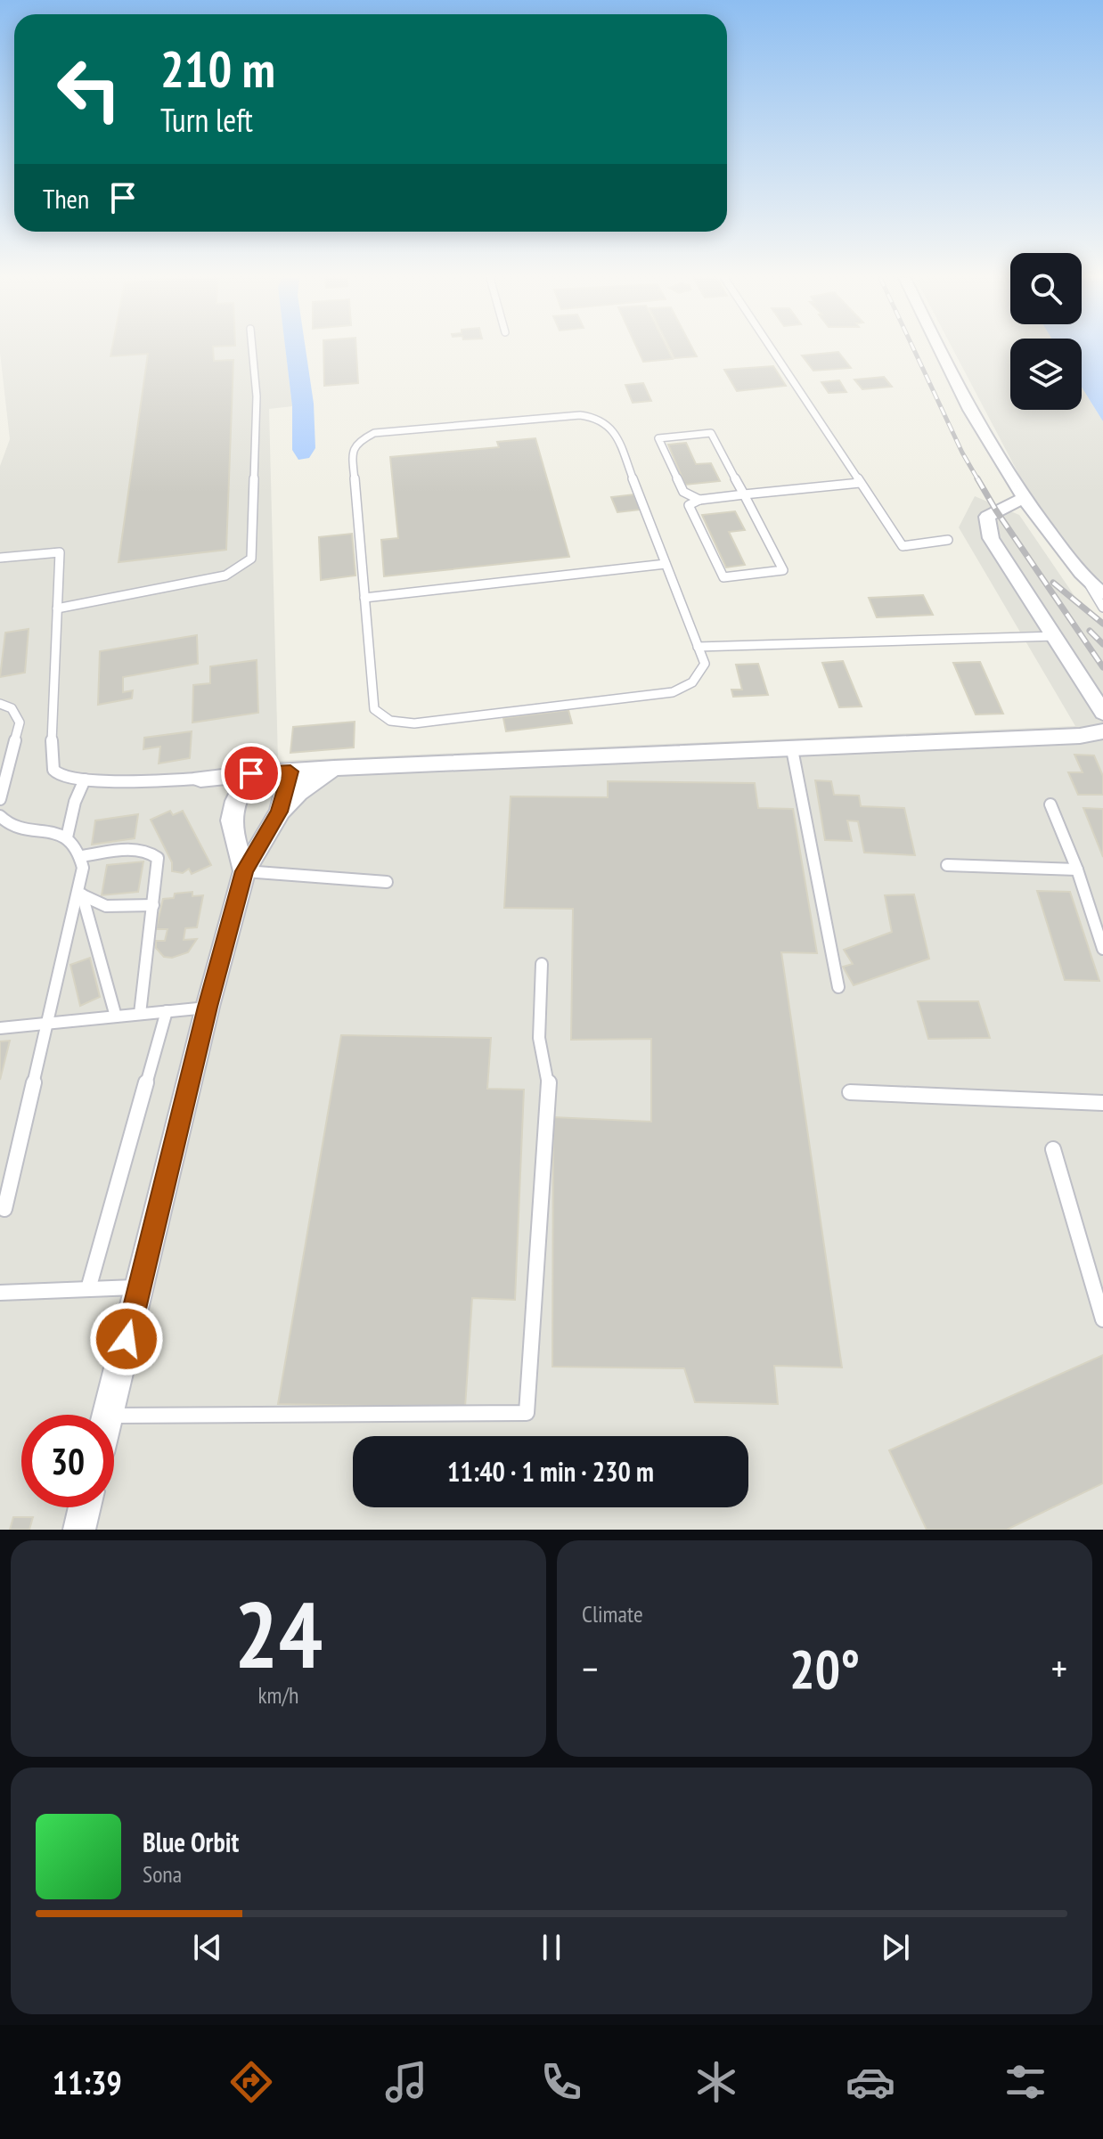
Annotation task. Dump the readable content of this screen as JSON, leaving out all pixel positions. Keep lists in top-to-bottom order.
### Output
{
  "page": {
    "turn": ["210 m", "Turn left"],
    "then": "Then",
    "limit": "30",
    "trip": "11:40 · 1 min · 230 m",
    "tile": [
      ["24", "km/h"],
      "Climate"
    ],
    "heat": ["−", "20°", "+"],
    "song": ["Blue Orbit", "Sona"],
    "tabs": "11:39"
  }
}
